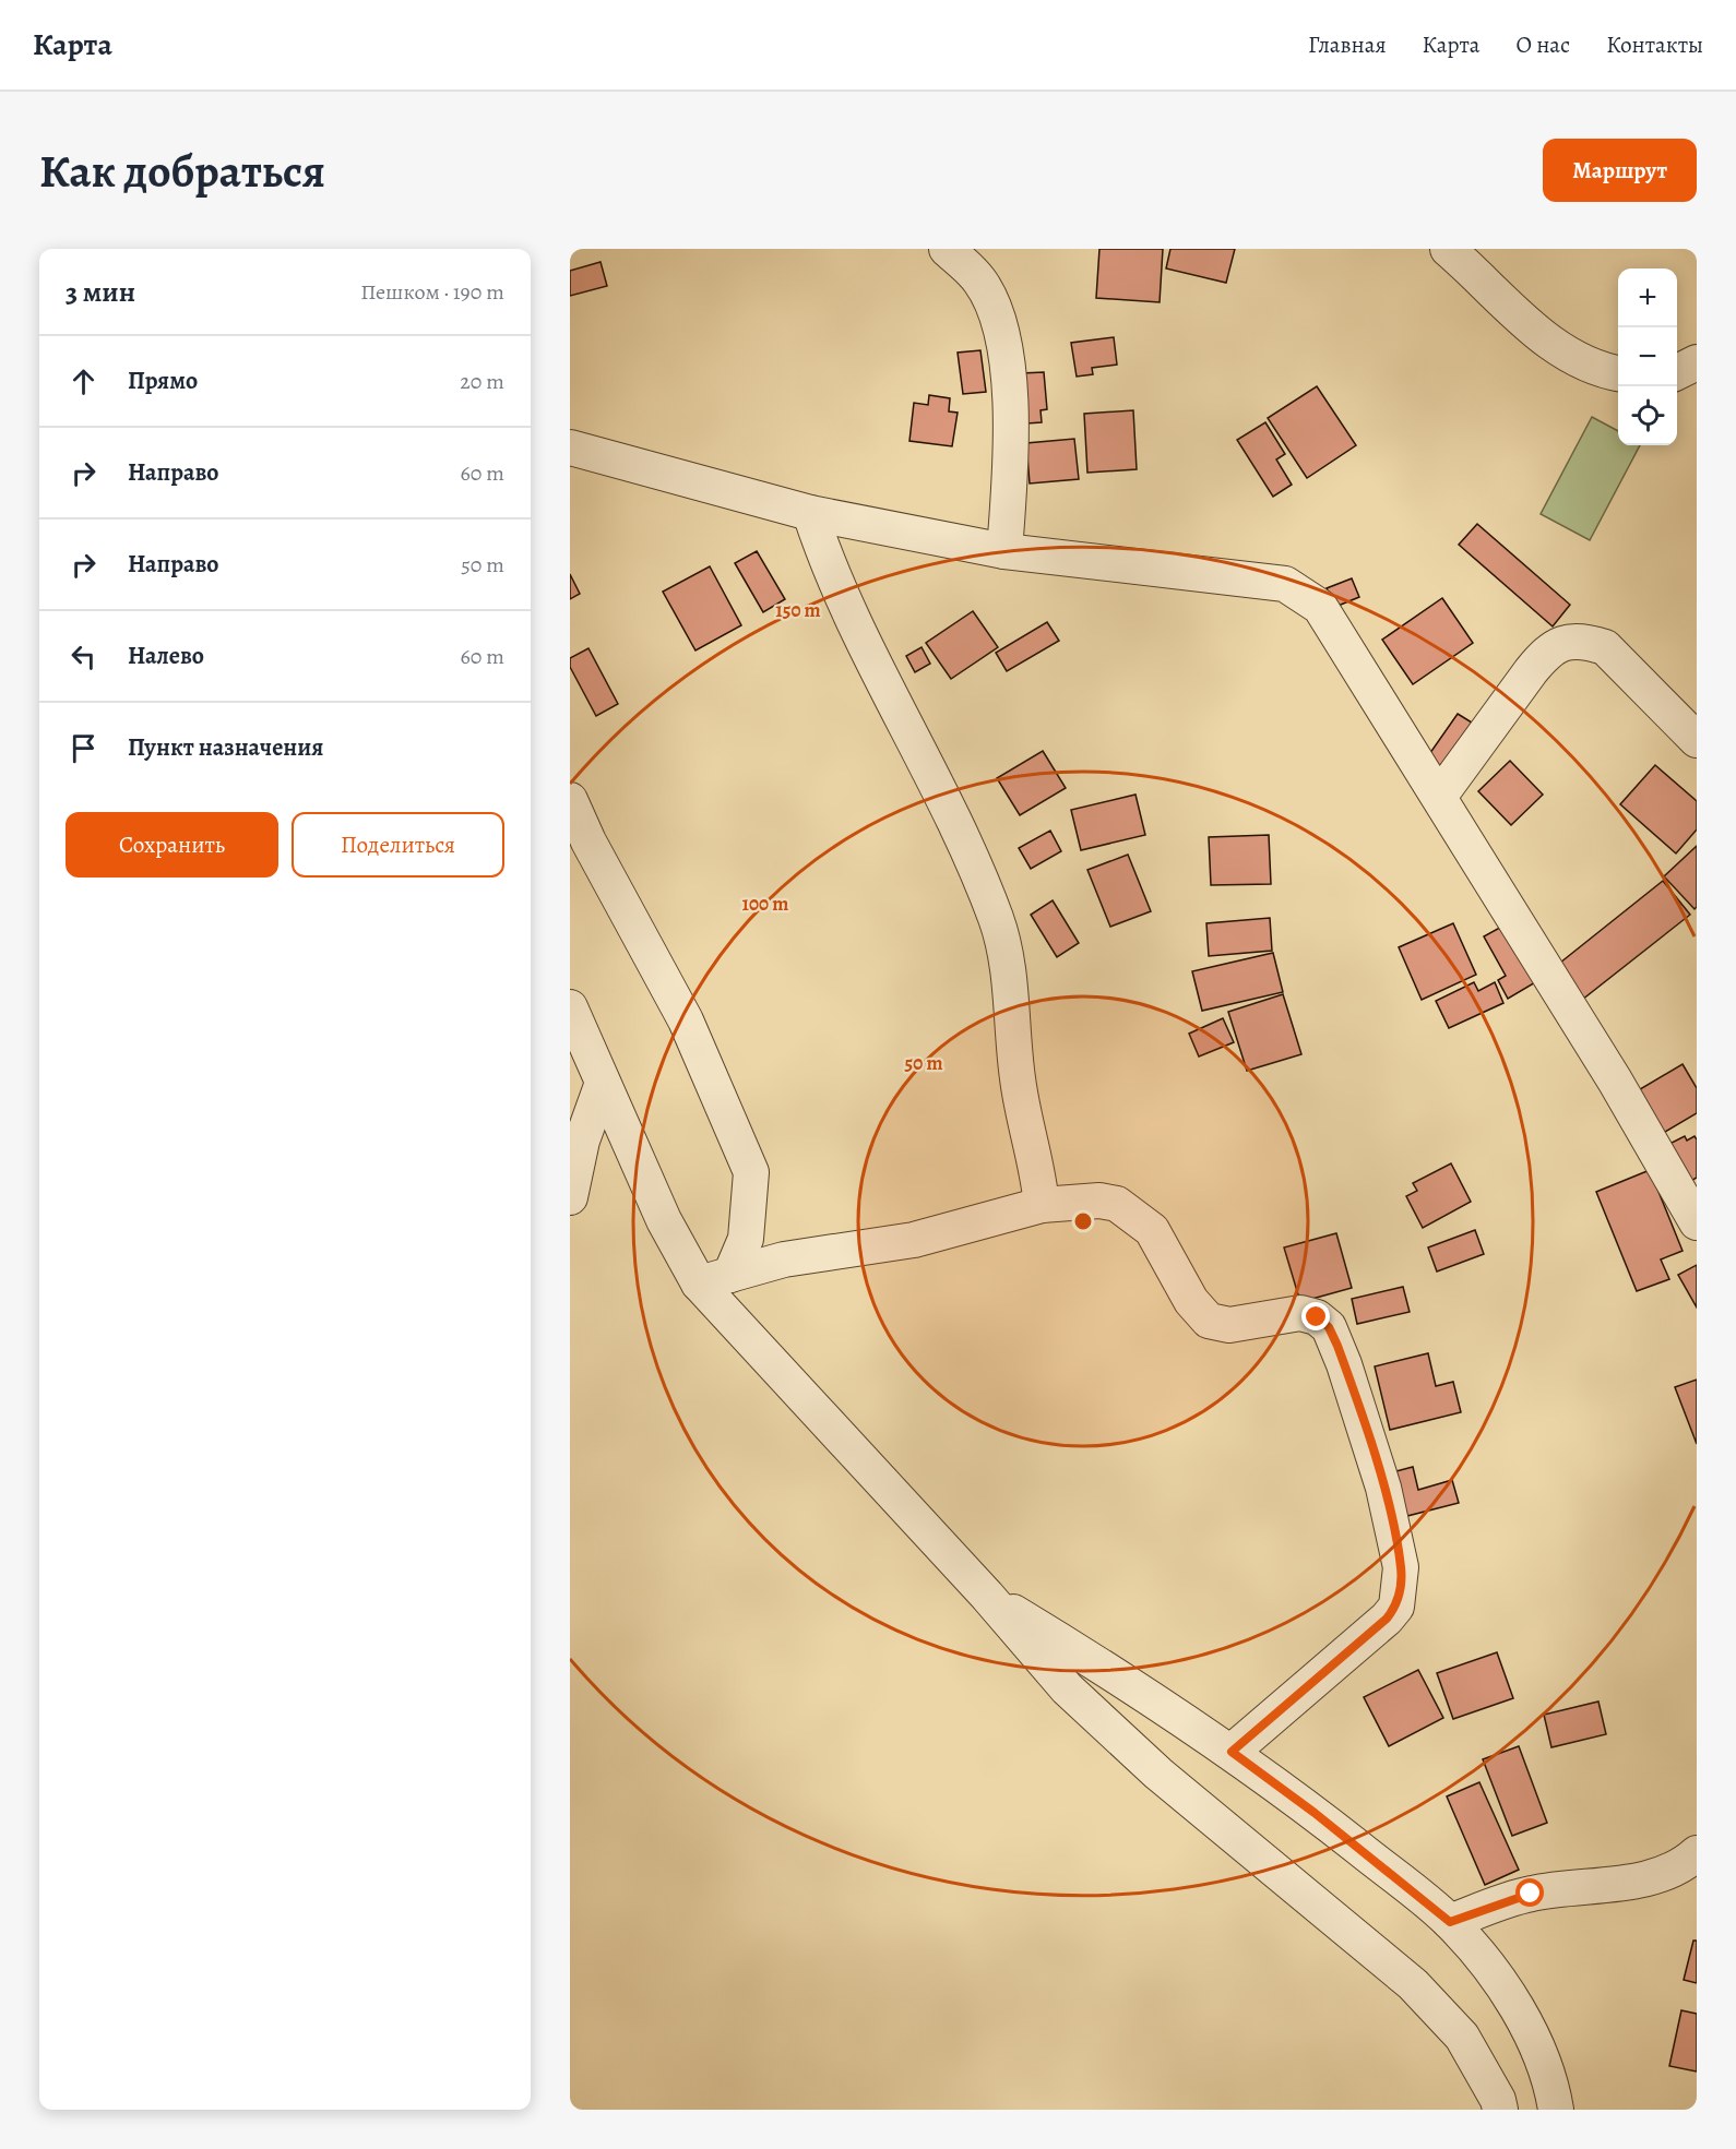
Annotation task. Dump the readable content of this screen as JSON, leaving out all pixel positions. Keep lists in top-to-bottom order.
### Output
{
  "page": {
    "header": "Карта",
    "nav": [
      "Главная",
      "Карта",
      "О нас",
      "Контакты"
    ],
    "buttons": [
      "Маршрут",
      ["Сохранить", "Поделиться"]
    ],
    "title": "Как добраться",
    "heading": ["3 мин", "Пешком · 190 m"],
    "map_buttons": ["+", "−"],
    "list": [
      ["Прямо", "20 m"],
      ["Направо", "60 m"],
      ["Направо", "50 m"],
      ["Налево", "60 m"],
      "Пункт назначения"
    ]
  },
  "rings": ["150 m", "100 m", "50 m"]
}
